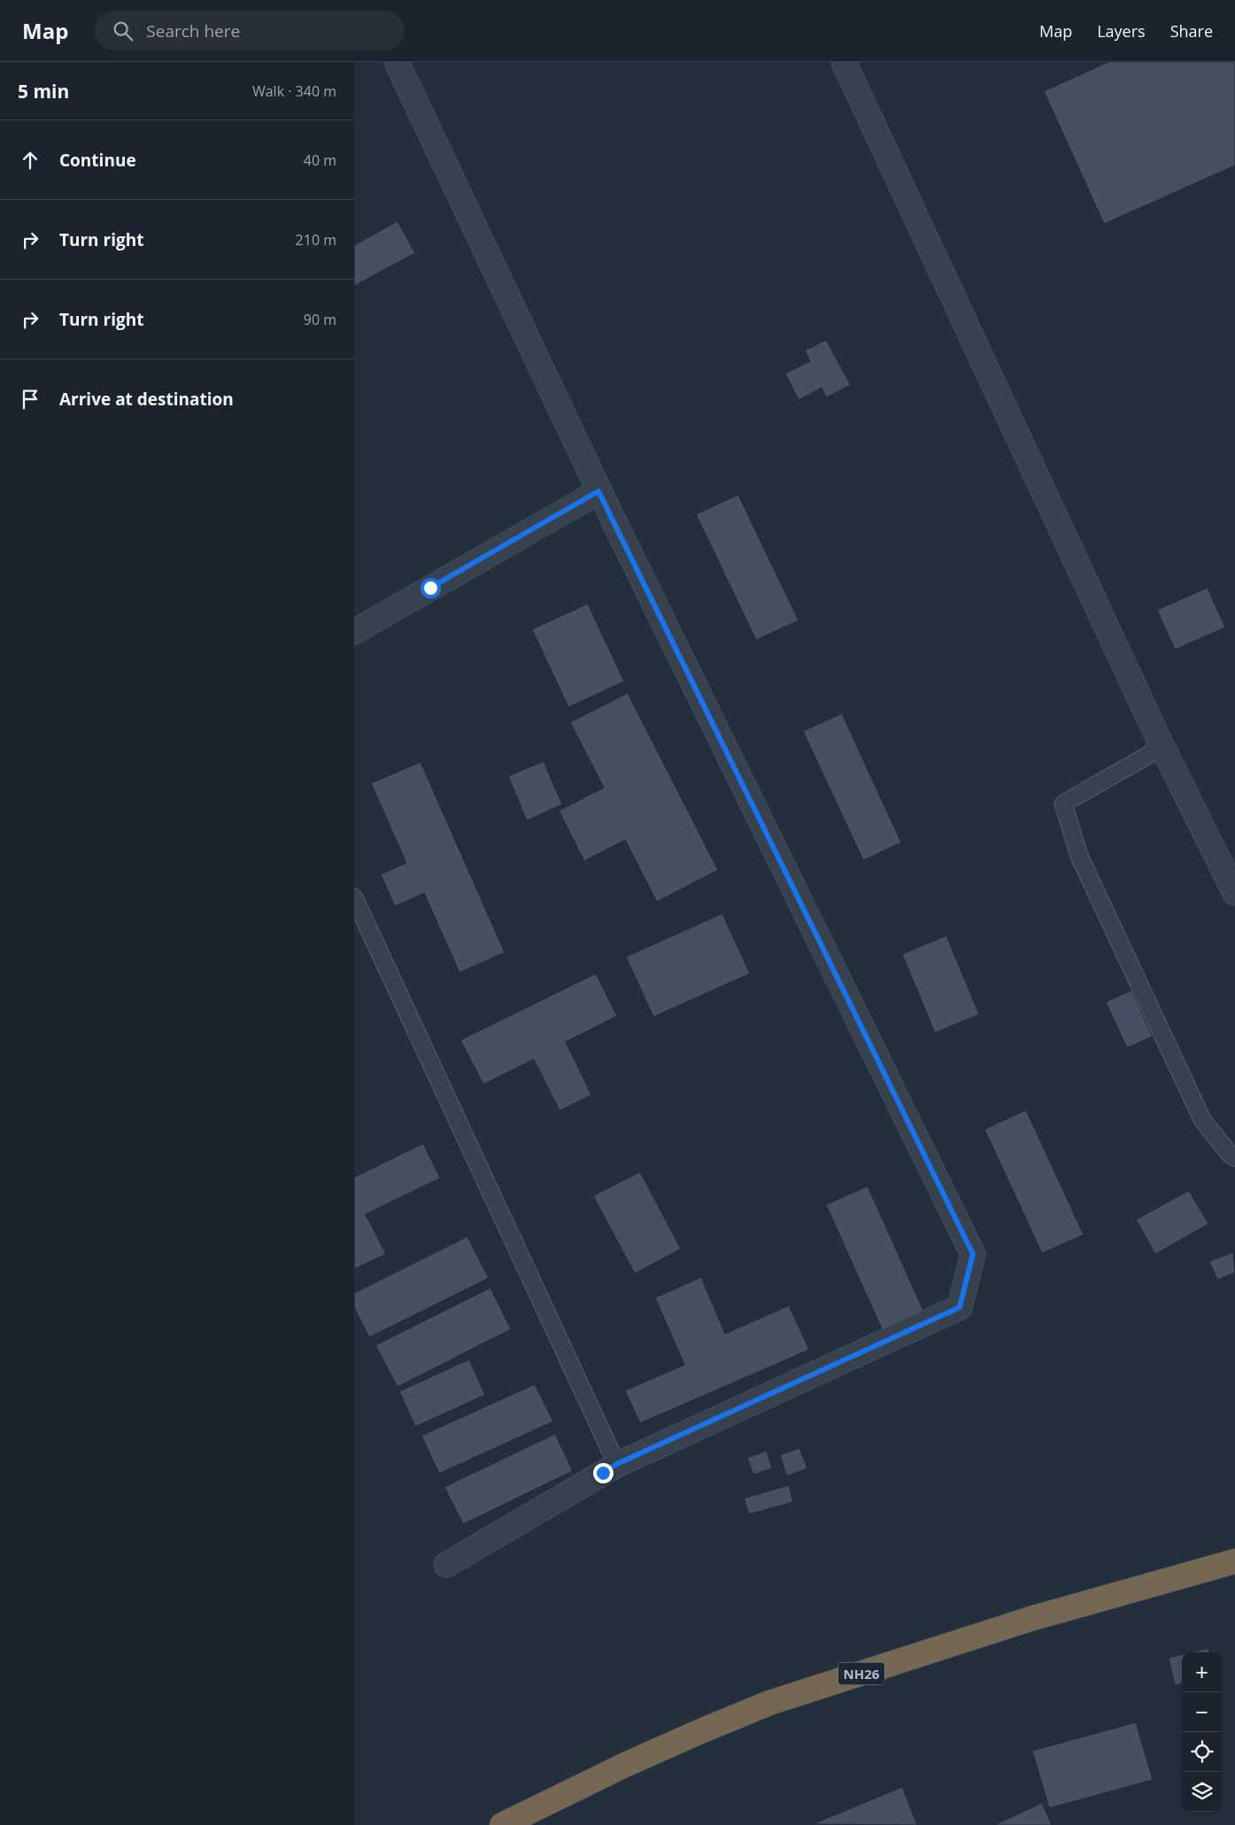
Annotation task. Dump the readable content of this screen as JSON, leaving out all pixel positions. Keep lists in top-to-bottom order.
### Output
{
  "streets": {
    "highway": ["NH26"]
  },
  "page": {
    "header": "Map",
    "search": "Search here",
    "nav": ["Map", "Layers", "Share"],
    "heading": ["5 min", "Walk · 340 m"],
    "list": [
      ["Continue", "40 m"],
      ["Turn right", "210 m"],
      ["Turn right", "90 m"],
      "Arrive at destination"
    ],
    "map_buttons": ["+", "−"]
  }
}
